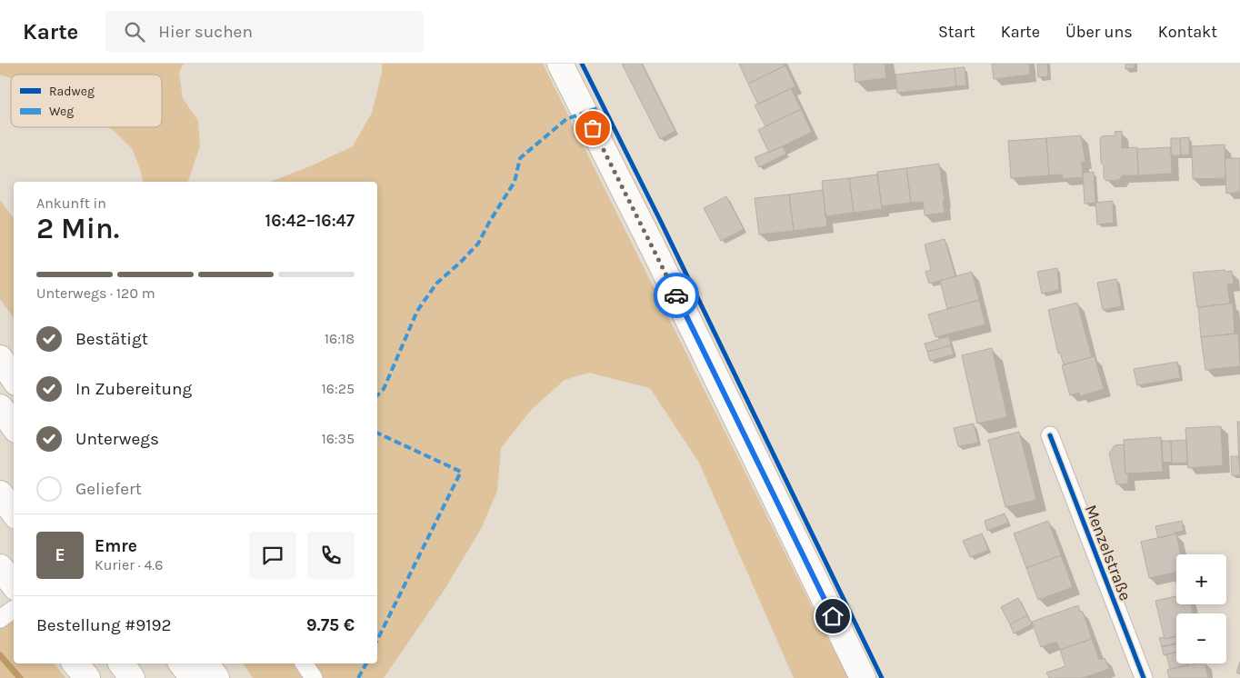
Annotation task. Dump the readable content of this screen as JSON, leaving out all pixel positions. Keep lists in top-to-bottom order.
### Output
{
  "streets": {
    "street": ["Menzelstraße"]
  },
  "legend": ["Radweg", "Weg"],
  "page": {
    "header": "Karte",
    "search": "Hier suchen",
    "nav": [
      "Start",
      "Karte",
      "Über uns",
      "Kontakt"
    ],
    "heading": ["2 Min.", "Ankunft in", "16:42–16:47"],
    "panel": [
      "Emre",
      "Kurier · 4.6",
      "Bestellung #9192",
      "9.75 €"
    ],
    "bar": "Unterwegs · 120 m",
    "list": [
      ["Bestätigt", "16:18"],
      ["In Zubereitung", "16:25"],
      ["Unterwegs", "16:35"],
      "Geliefert"
    ],
    "round": "E",
    "map_buttons": ["+", "−"]
  }
}
